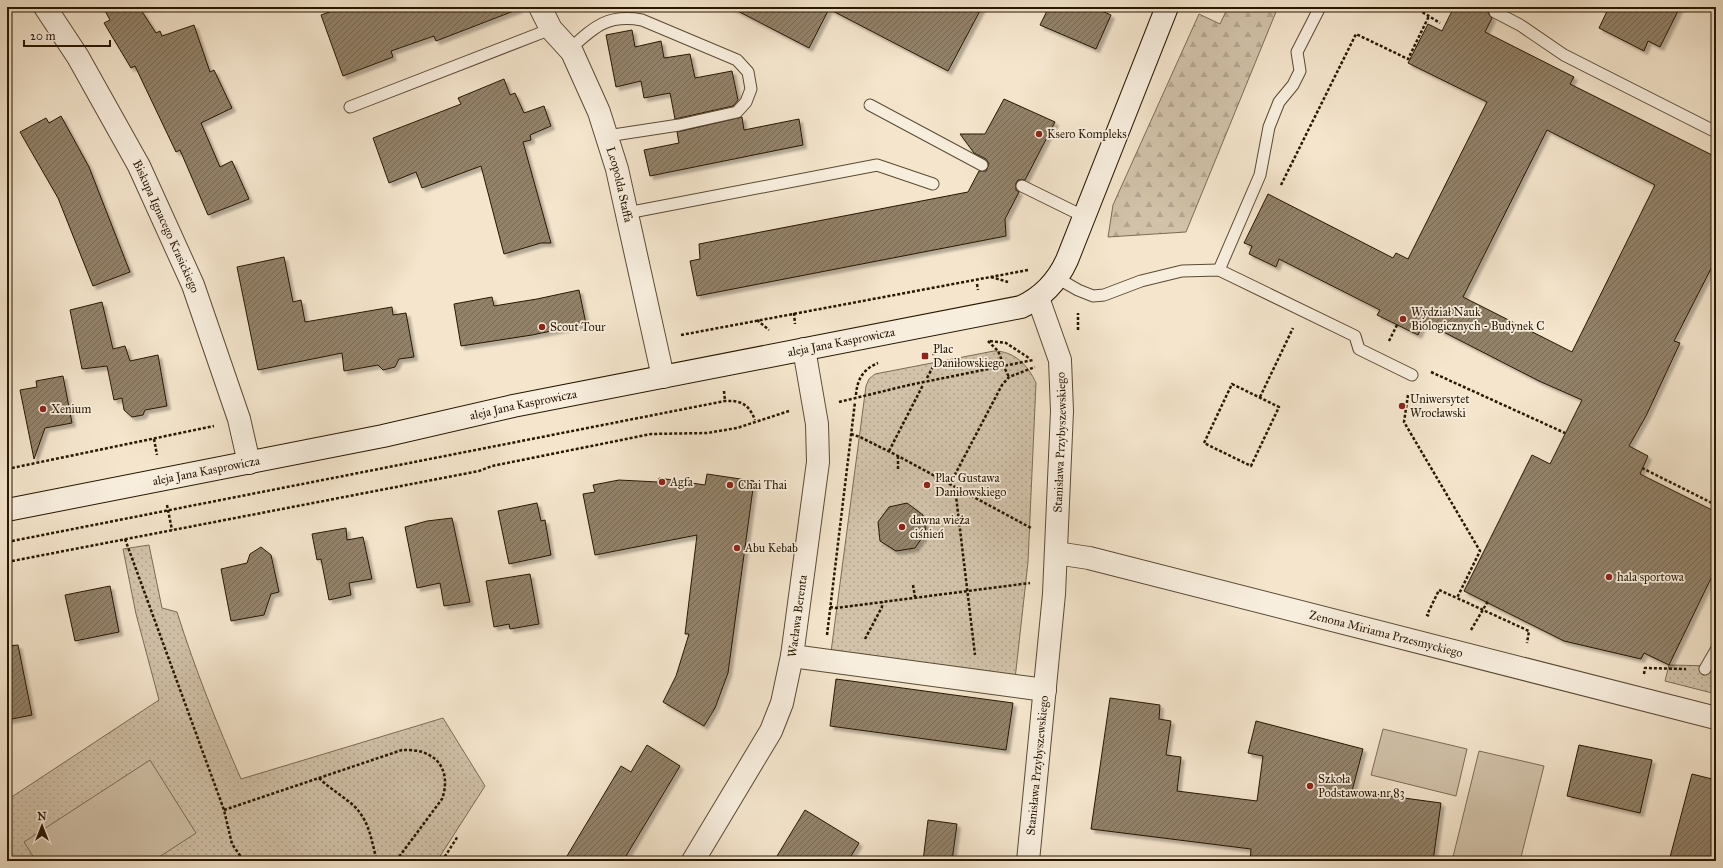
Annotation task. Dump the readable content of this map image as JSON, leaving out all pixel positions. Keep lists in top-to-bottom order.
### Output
{
  "streets": {
    "street": [
      "Leopolda Staffa",
      "Biskupa Ignacego Krasickiego",
      "aleja Jana Kasprowicza",
      "Stanisława Przybyszewskiego",
      "Wacława Berenta",
      "Zenona Miriama Przesmyckiego"
    ]
  },
  "crossings": [
    ["Leopolda Staffa", "aleja Jana Kasprowicza"],
    ["Biskupa Ignacego Krasickiego", "aleja Jana Kasprowicza"],
    ["aleja Jana Kasprowicza", "Stanisława Przybyszewskiego"],
    ["aleja Jana Kasprowicza", "Wacława Berenta"],
    ["Stanisława Przybyszewskiego", "Zenona Miriama Przesmyckiego"]
  ],
  "places": {
    "other": [
      "Ksero Kompleks",
      "Wydział Nauk Biologicznych - Budynek C",
      "Scout Tour",
      "Uniwersytet Wrocławski",
      "Xenium",
      "Agfa",
      "Chai Thai",
      "Plac Gustawa Daniłowskiego",
      "dawna wieża ciśnień",
      "Abu Kebab",
      "hala sportowa",
      "Szkoła Podstawowa nr 83"
    ],
    "transit": ["Plac Daniłowskiego"]
  },
  "scale_bar": "20 m",
  "north": "top"
}
